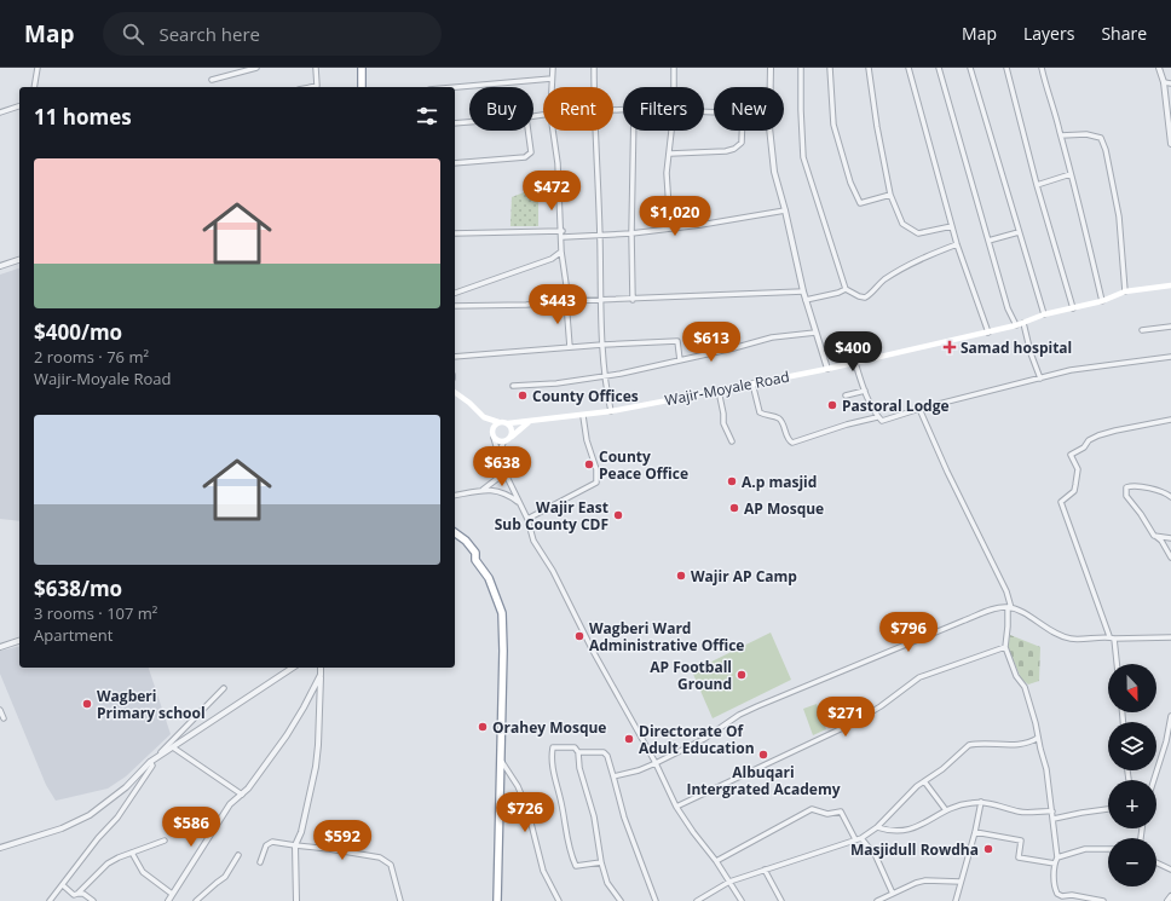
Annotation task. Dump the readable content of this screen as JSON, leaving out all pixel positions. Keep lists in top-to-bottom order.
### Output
{
  "streets": {
    "main road": ["Wajir-Moyale Road"]
  },
  "places": {
    "health": ["Samad hospital"],
    "other": [
      "County Offices",
      "Pastoral Lodge",
      "County Peace Office",
      "A.p masjid",
      "AP Mosque",
      "Wajir East Sub County CDF",
      "Wajir AP Camp",
      "Wagberi Ward Administrative Office",
      "AP Football Ground",
      "Wagberi Primary school",
      "Orahey Mosque",
      "Directorate Of Adult Education",
      "Albuqari Intergrated Academy",
      "Masjidull Rowdha"
    ]
  },
  "north": "bottom",
  "page": {
    "header": "Map",
    "search": "Search here",
    "nav": ["Map", "Layers", "Share"],
    "chip": [
      "Buy",
      "Rent",
      "Filters",
      "New"
    ],
    "heading": "11 homes",
    "list": [
      {
        "name": "$400/mo",
        "note": "2 rooms · 76 m² · Wajir-Moyale Road"
      },
      {
        "name": "$638/mo",
        "note": "3 rooms · 107 m² · Apartment"
      }
    ],
    "price": [
      "$472",
      "$1,020",
      "$443",
      "$613",
      "$400",
      "$638",
      "$796",
      "$271",
      "$726",
      "$586",
      "$592"
    ],
    "map_buttons": ["+", "−"]
  }
}
